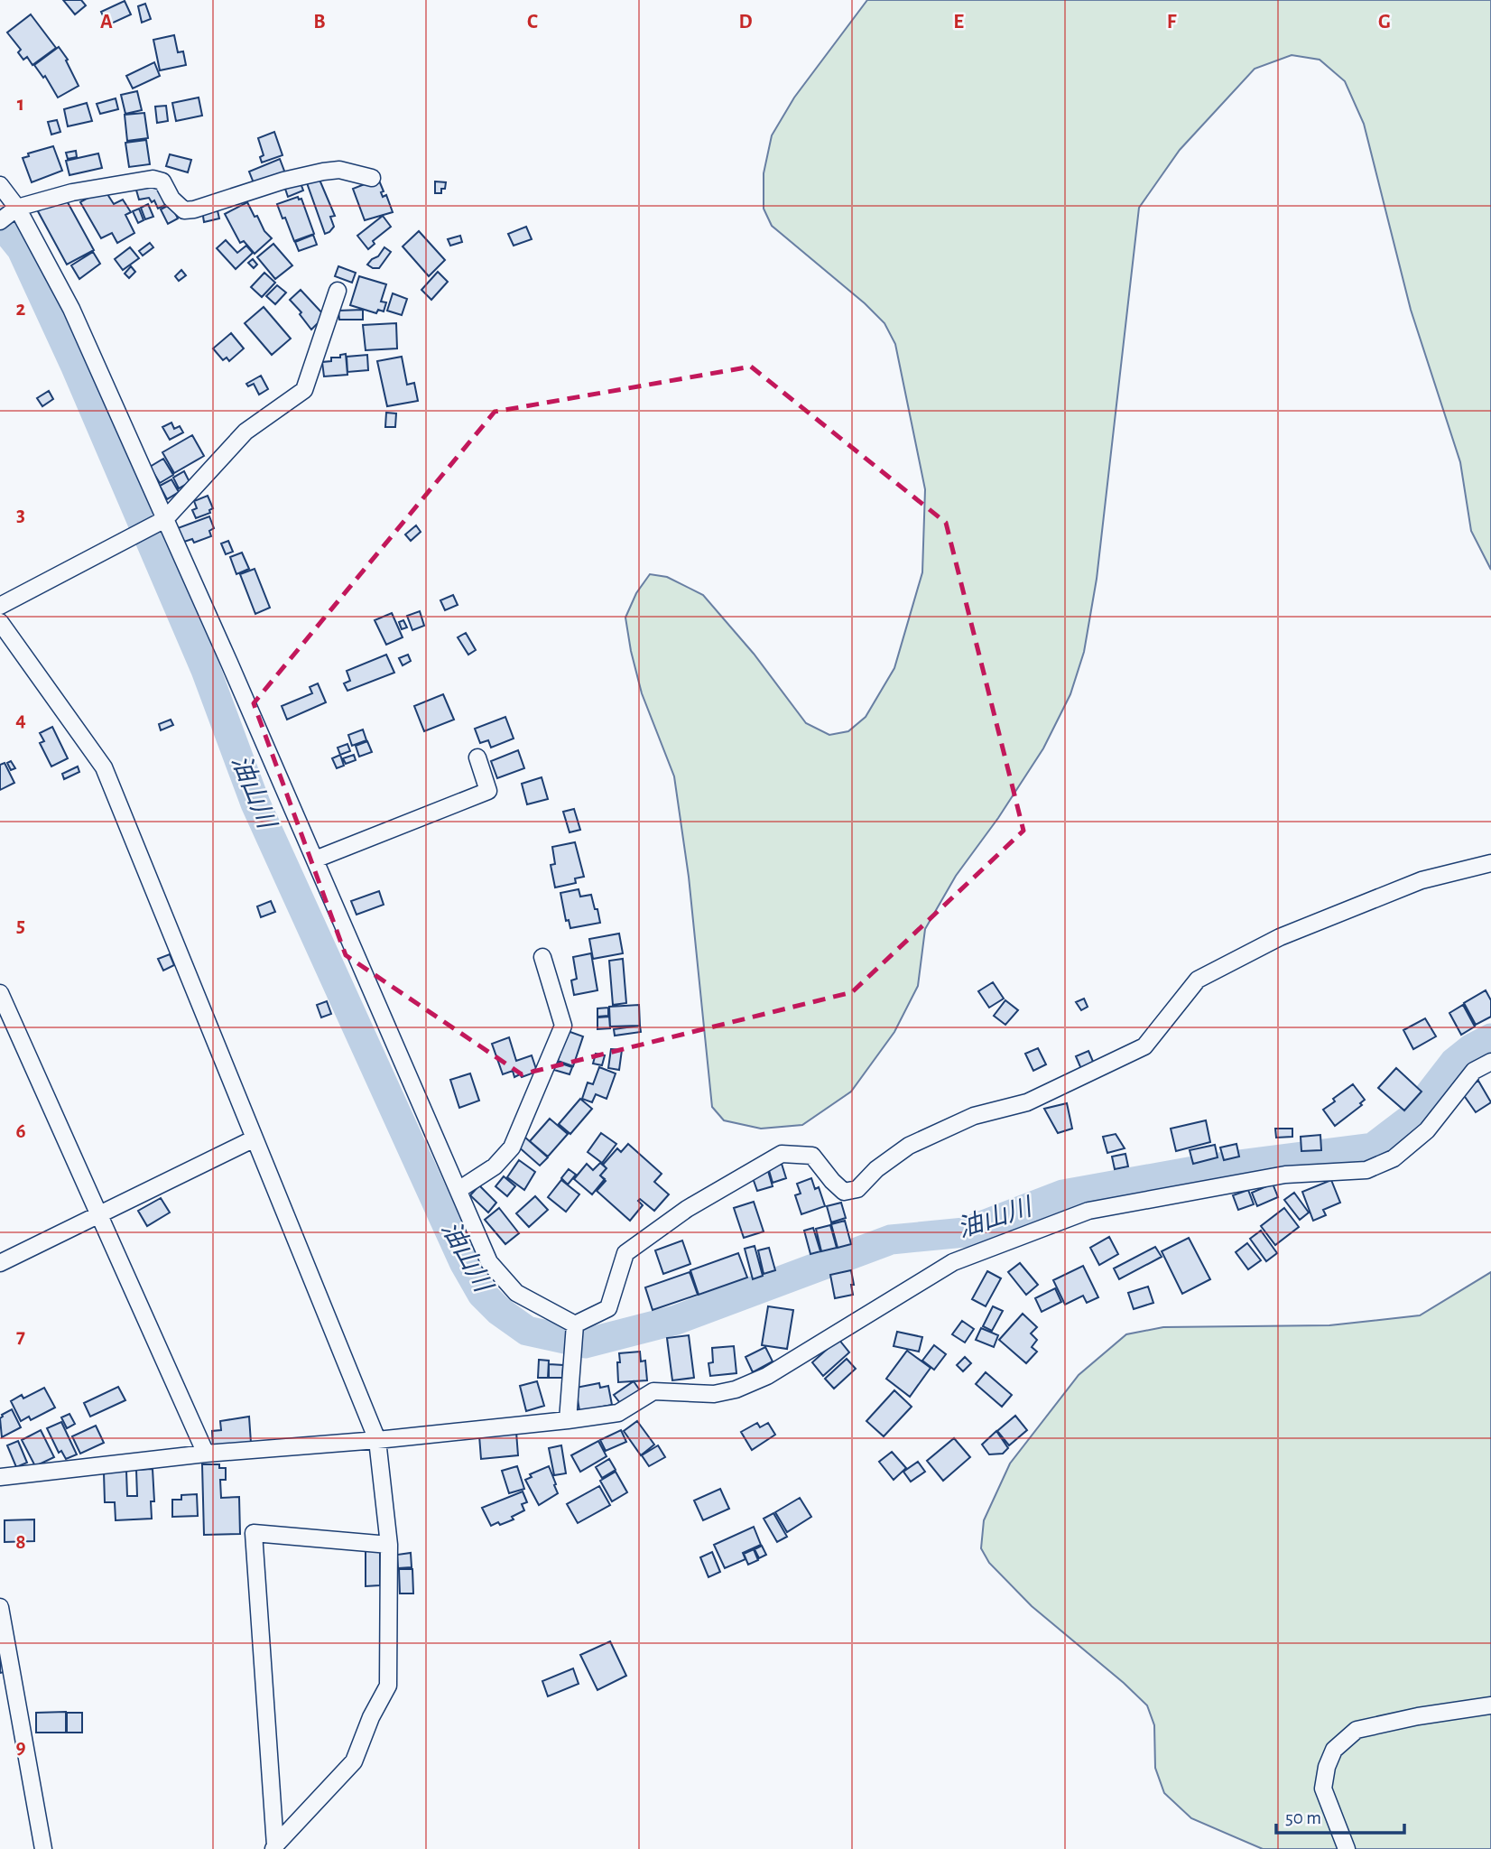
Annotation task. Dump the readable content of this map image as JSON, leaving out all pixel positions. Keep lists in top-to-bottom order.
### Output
{
  "water": ["油山川"],
  "scale_bar": "50 m",
  "grid": {
    "columns": [
      "A",
      "B",
      "C",
      "D",
      "E",
      "F",
      "G"
    ],
    "rows": [
      "1",
      "2",
      "3",
      "4",
      "5",
      "6",
      "7",
      "8",
      "9"
    ]
  }
}
